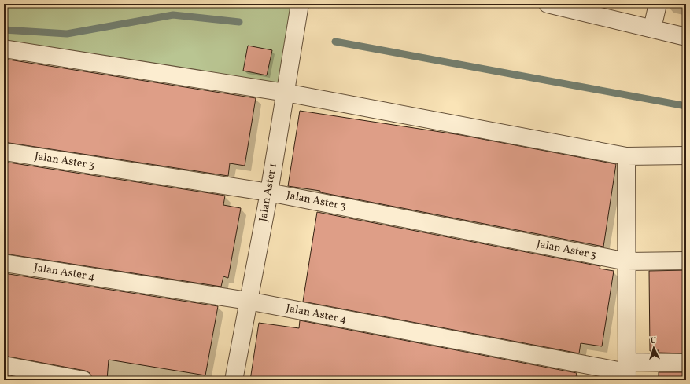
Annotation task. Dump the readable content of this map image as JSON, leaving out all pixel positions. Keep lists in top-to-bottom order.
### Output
{
  "streets": {
    "street": ["Jalan Aster 3", "Jalan Aster 1", "Jalan Aster 4"]
  },
  "crossings": [
    ["Jalan Aster 3", "Jalan Aster 1"],
    ["Jalan Aster 1", "Jalan Aster 4"]
  ],
  "north": "top"
}
